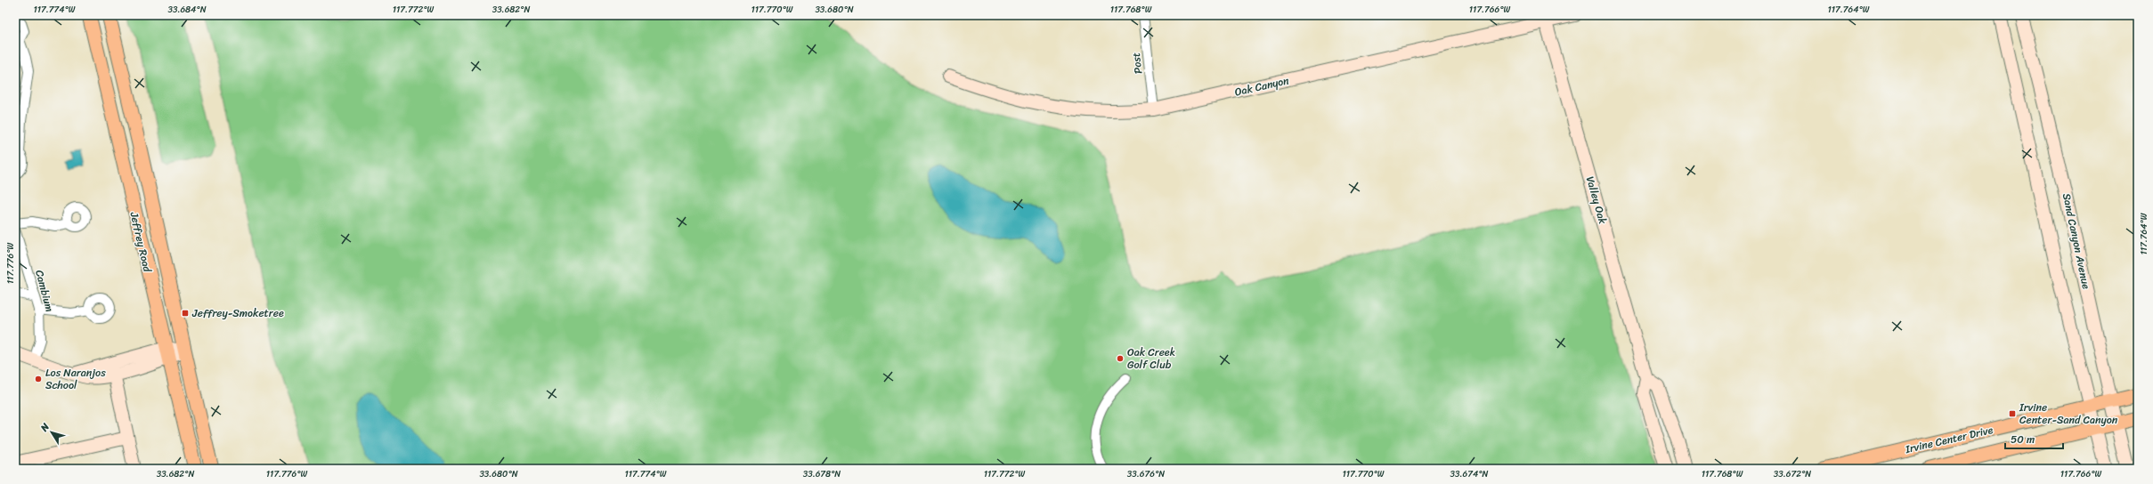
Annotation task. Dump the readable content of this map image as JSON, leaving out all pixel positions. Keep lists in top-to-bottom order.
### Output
{
  "streets": {
    "main road": ["Jeffrey Road", "Irvine Center Drive"],
    "street": [
      "Post",
      "Oak Canyon",
      "Valley Oak",
      "Sand Canyon Avenue",
      "Cambium"
    ]
  },
  "crossings": [
    ["Post", "Oak Canyon"],
    ["Oak Canyon", "Valley Oak"],
    ["Sand Canyon Avenue", "Irvine Center Drive"]
  ],
  "places": {
    "transit": ["Jeffrey-Smoketree", "Irvine Center-Sand Canyon"],
    "other": ["Oak Creek Golf Club", "Los Naranjos School"]
  },
  "scale_bar": "50 m",
  "north": "top left",
  "coordinates": [
    "117.774°W",
    "33.684°N",
    "117.772°W",
    "33.682°N",
    "117.770°W",
    "33.680°N",
    "117.768°W",
    "117.766°W",
    "117.764°W",
    "117.776°W",
    "33.678°N",
    "33.676°N",
    "33.674°N",
    "33.672°N"
  ]
}
